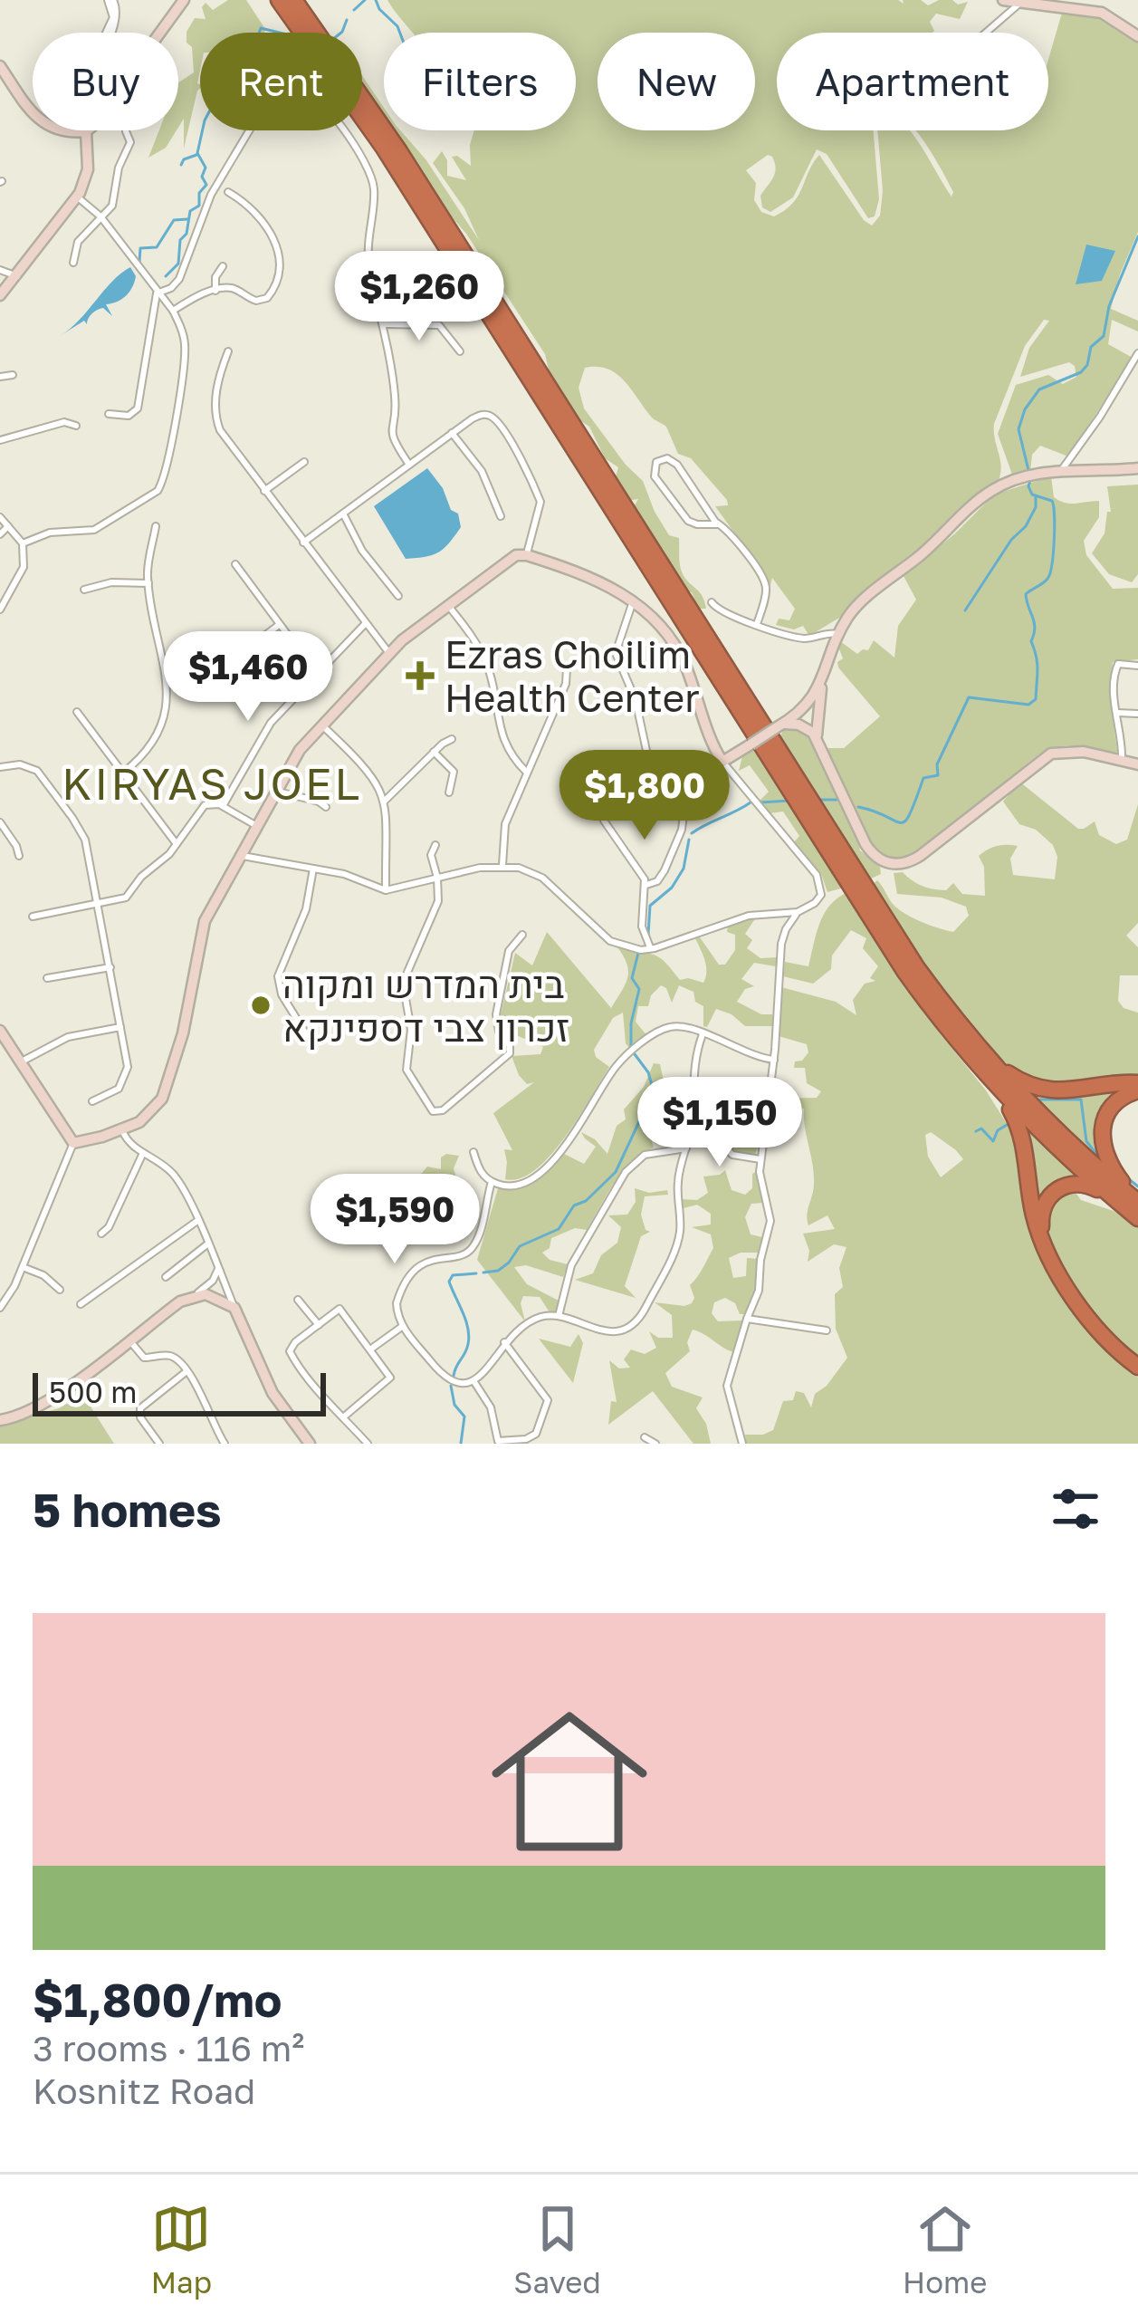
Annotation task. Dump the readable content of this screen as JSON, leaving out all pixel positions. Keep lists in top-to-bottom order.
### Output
{
  "districts": ["KIRYAS JOEL"],
  "places": {
    "health": ["Ezras Choilim Health Center"],
    "other": ["בית המדרש ומקוה זכרון צבי דספינקא"]
  },
  "scale_bar": "500 m",
  "page": {
    "chip": [
      "Buy",
      "Rent",
      "Filters",
      "New",
      "Apartment"
    ],
    "price": [
      "$1,260",
      "$1,460",
      "$1,800",
      "$1,150",
      "$1,590"
    ],
    "scale": "500 m",
    "heading": "5 homes",
    "list": [
      {
        "name": "$1,800/mo",
        "note": "3 rooms · 116 m² · Kosnitz Road"
      }
    ],
    "tabs": ["Map", "Saved", "Home"]
  }
}
